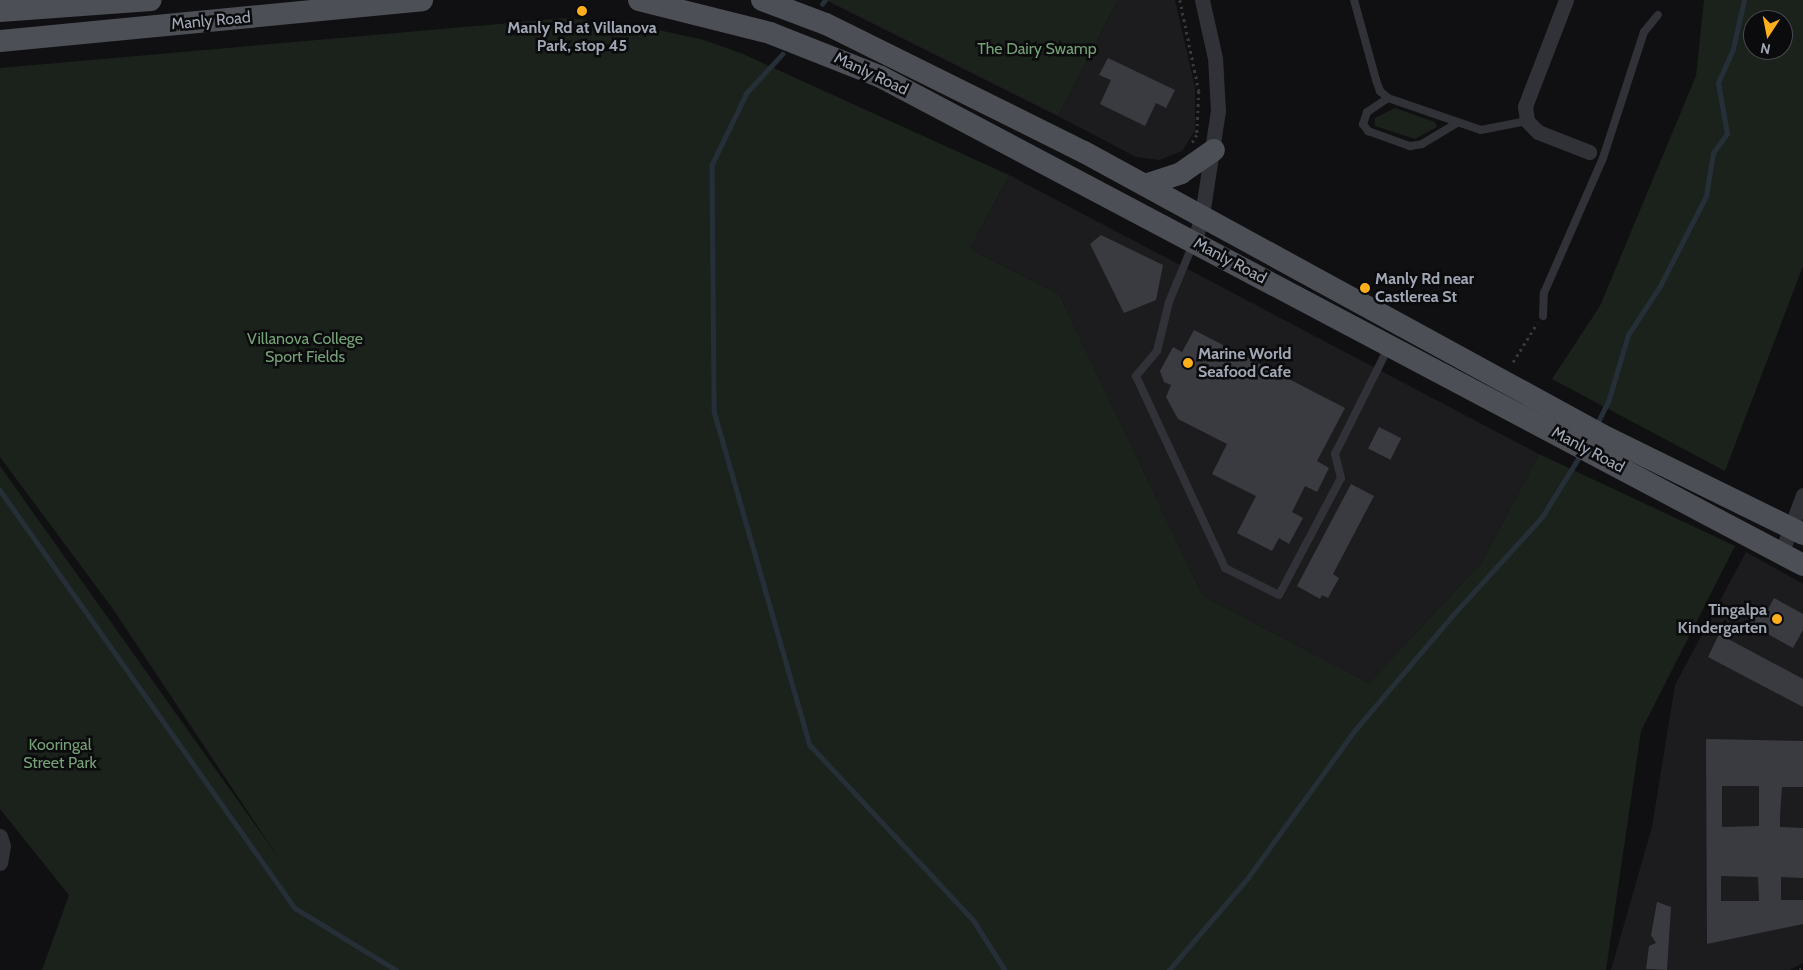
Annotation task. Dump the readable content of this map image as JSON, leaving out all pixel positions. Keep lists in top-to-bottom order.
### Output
{
  "streets": {
    "main road": ["Manly Road"]
  },
  "parks": ["The Dairy Swamp", "Villanova College Sport Fields", "Kooringal Street Park"],
  "places": [
    "Manly Rd at Villanova Park, stop 45",
    "Manly Rd near Castlerea St",
    "Marine World Seafood Cafe",
    "Tingalpa Kindergarten"
  ],
  "north": "bottom"
}
